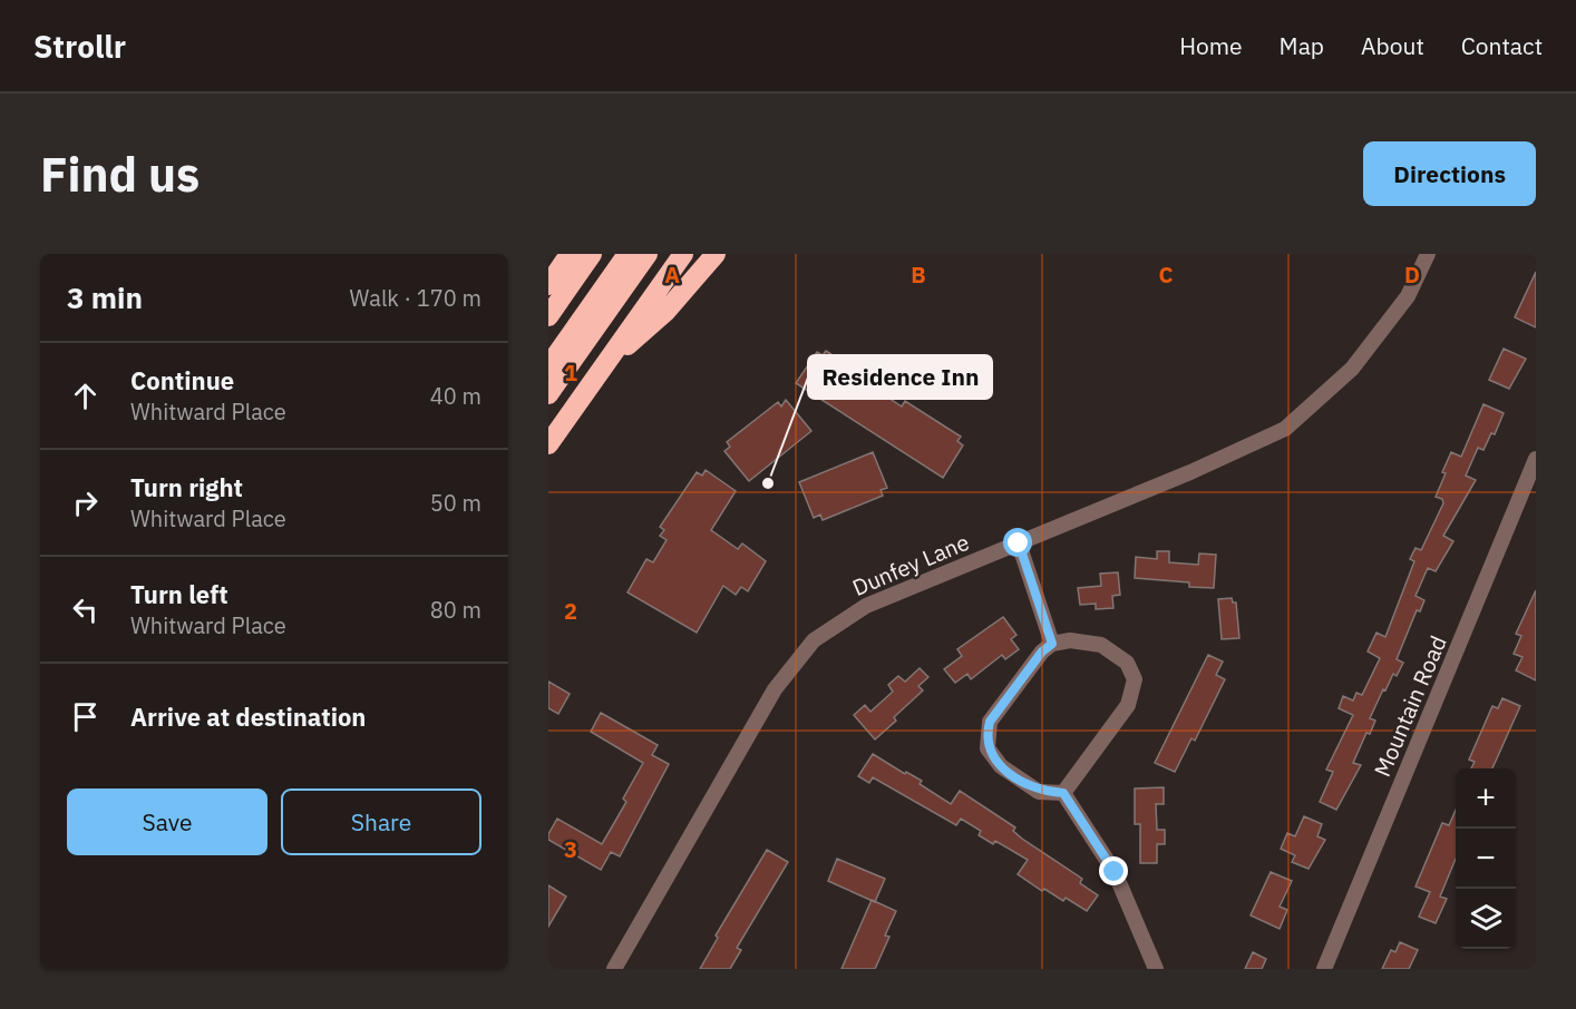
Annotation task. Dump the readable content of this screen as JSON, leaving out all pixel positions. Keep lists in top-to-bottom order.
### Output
{
  "streets": {
    "street": ["Dunfey Lane", "Mountain Road"]
  },
  "places": ["Residence Inn"],
  "page": {
    "header": "Strollr",
    "nav": [
      "Home",
      "Map",
      "About",
      "Contact"
    ],
    "buttons": [
      "Directions",
      ["Save", "Share"]
    ],
    "title": "Find us",
    "heading": ["3 min", "Walk · 170 m"],
    "list": [
      ["Continue", "Whitward Place", "40 m"],
      ["Turn right", "Whitward Place", "50 m"],
      ["Turn left", "Whitward Place", "80 m"],
      "Arrive at destination"
    ],
    "map_buttons": ["+", "−"]
  },
  "grid": {
    "columns": [
      "A",
      "B",
      "C",
      "D"
    ],
    "rows": ["1", "2", "3"]
  }
}
